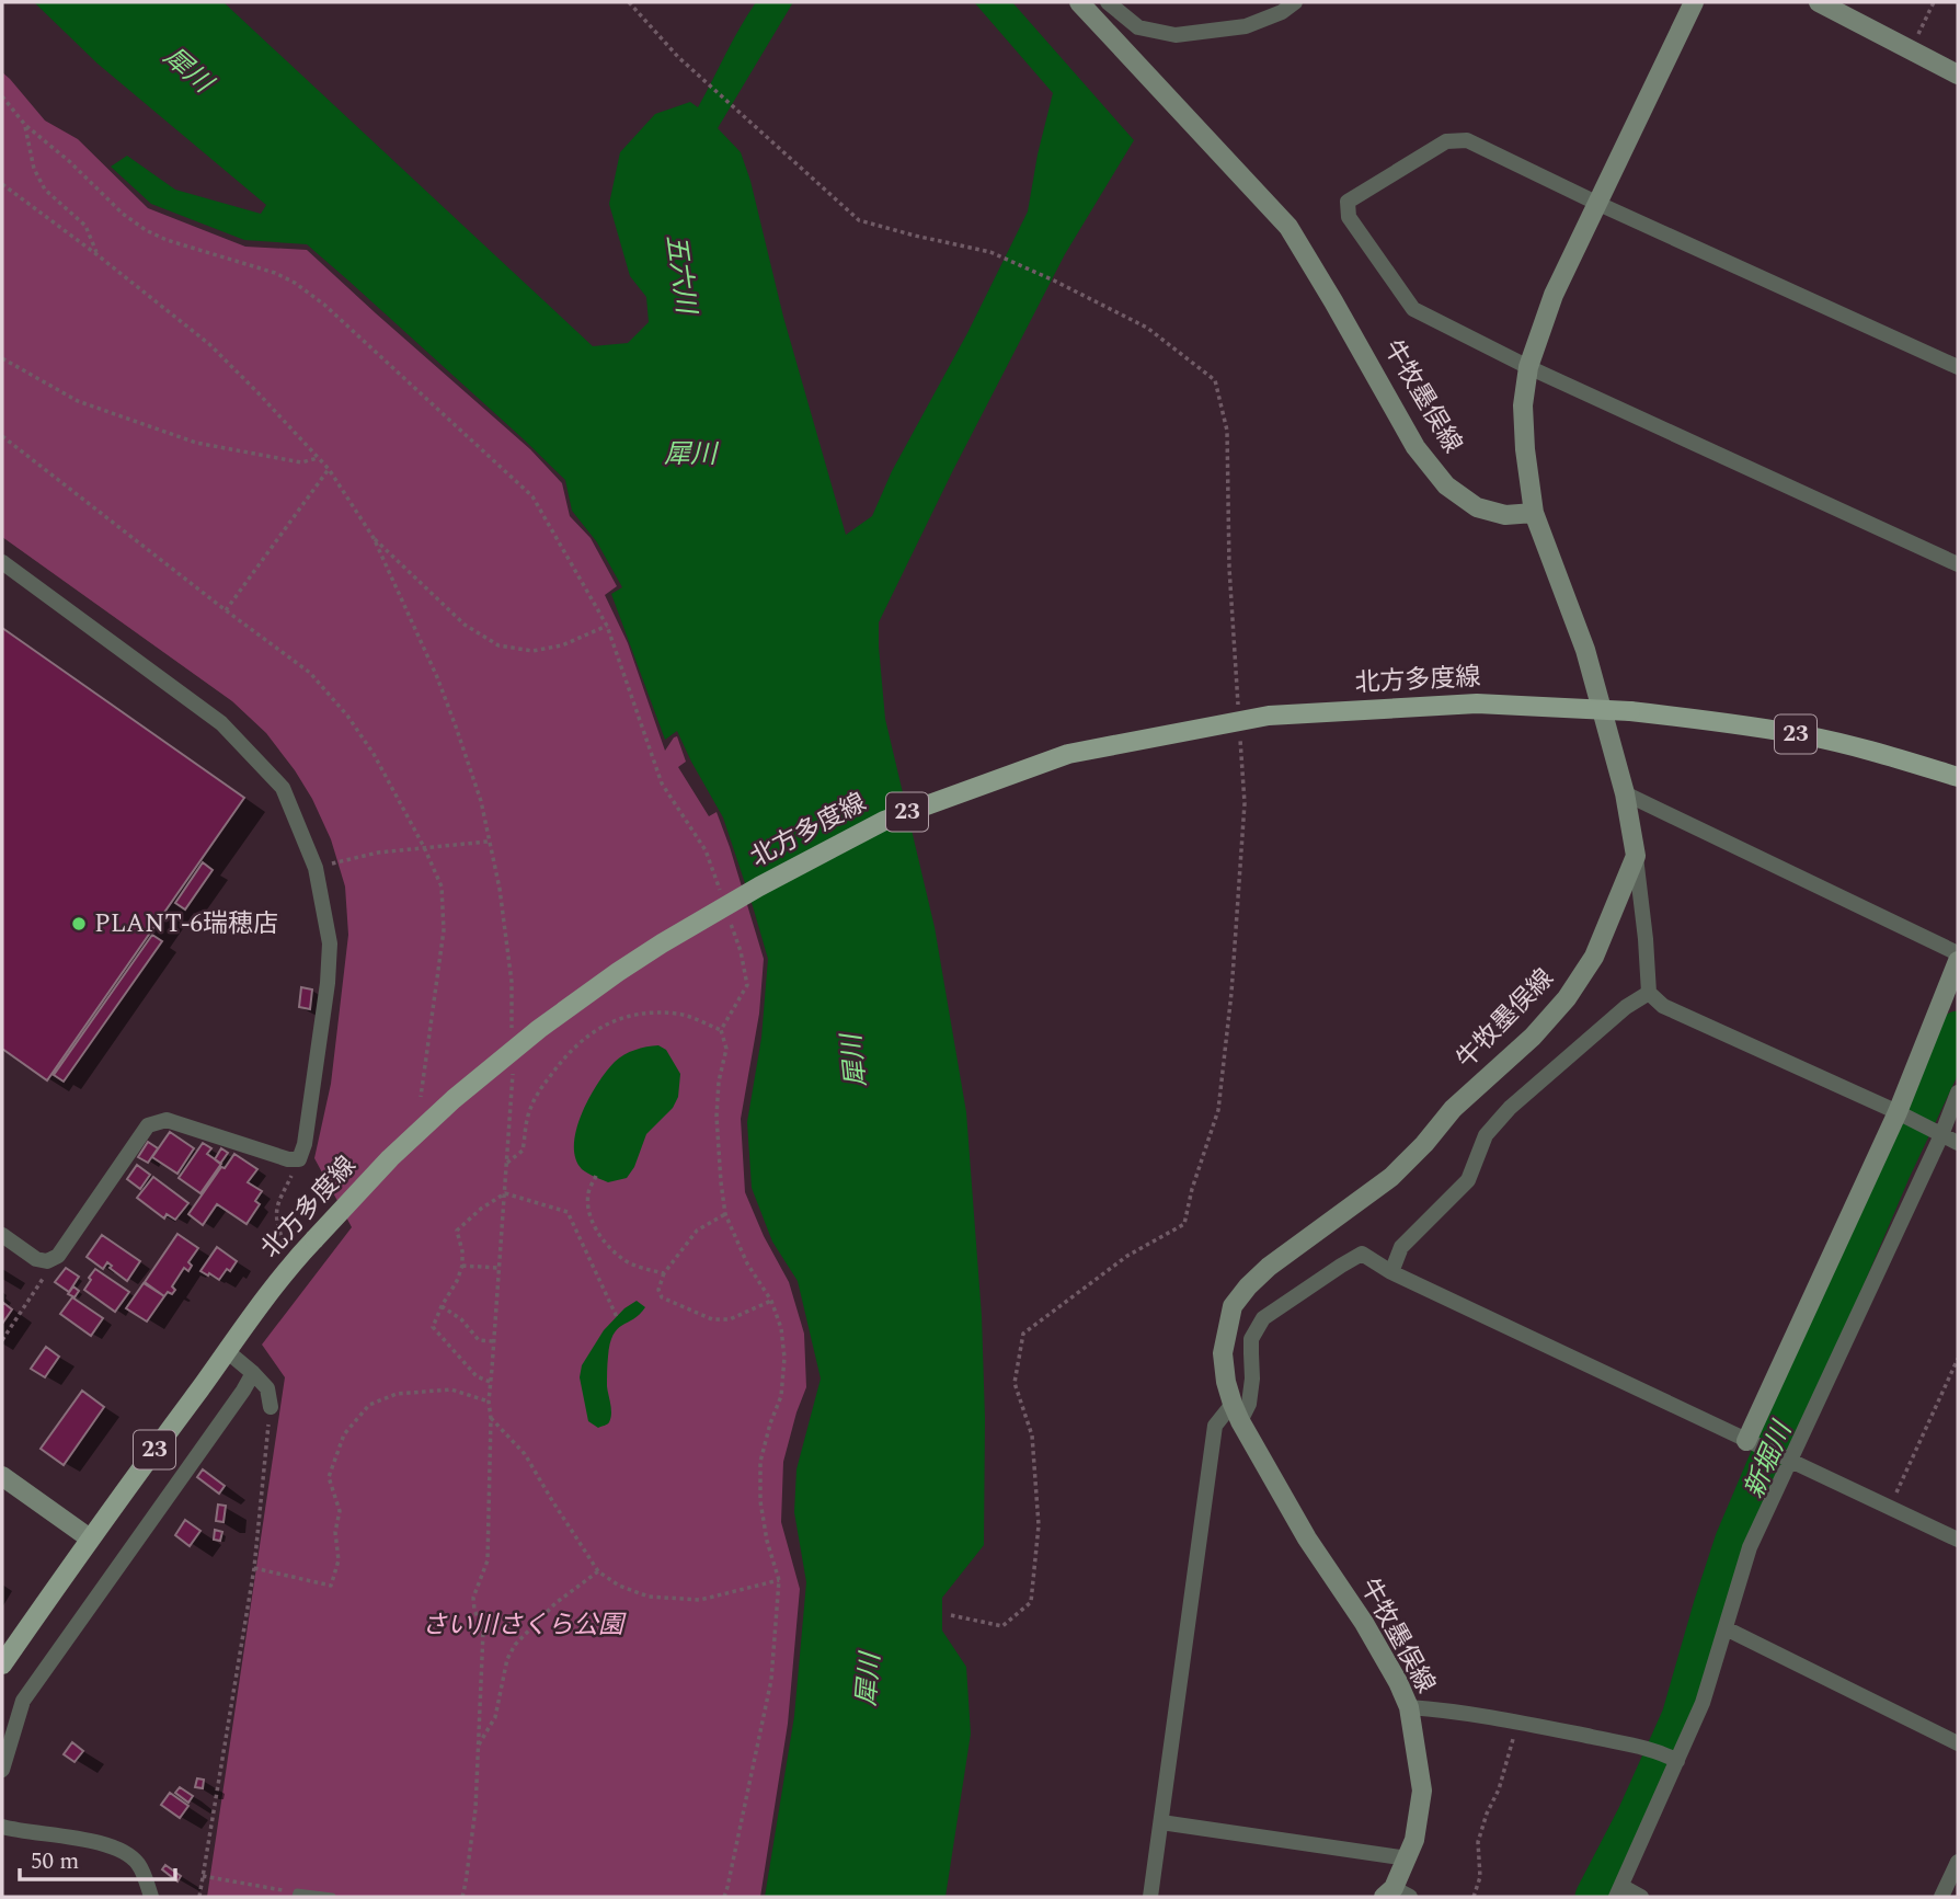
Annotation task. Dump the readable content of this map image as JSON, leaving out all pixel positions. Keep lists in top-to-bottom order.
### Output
{
  "streets": {
    "main road": ["牛牧墨俣線", "北方多度線", "23"]
  },
  "water": ["犀川", "五六川", "新堀川"],
  "parks": ["さい川さくら公園"],
  "places": ["PLANT-6瑞穂店"],
  "scale_bar": "50 m"
}
